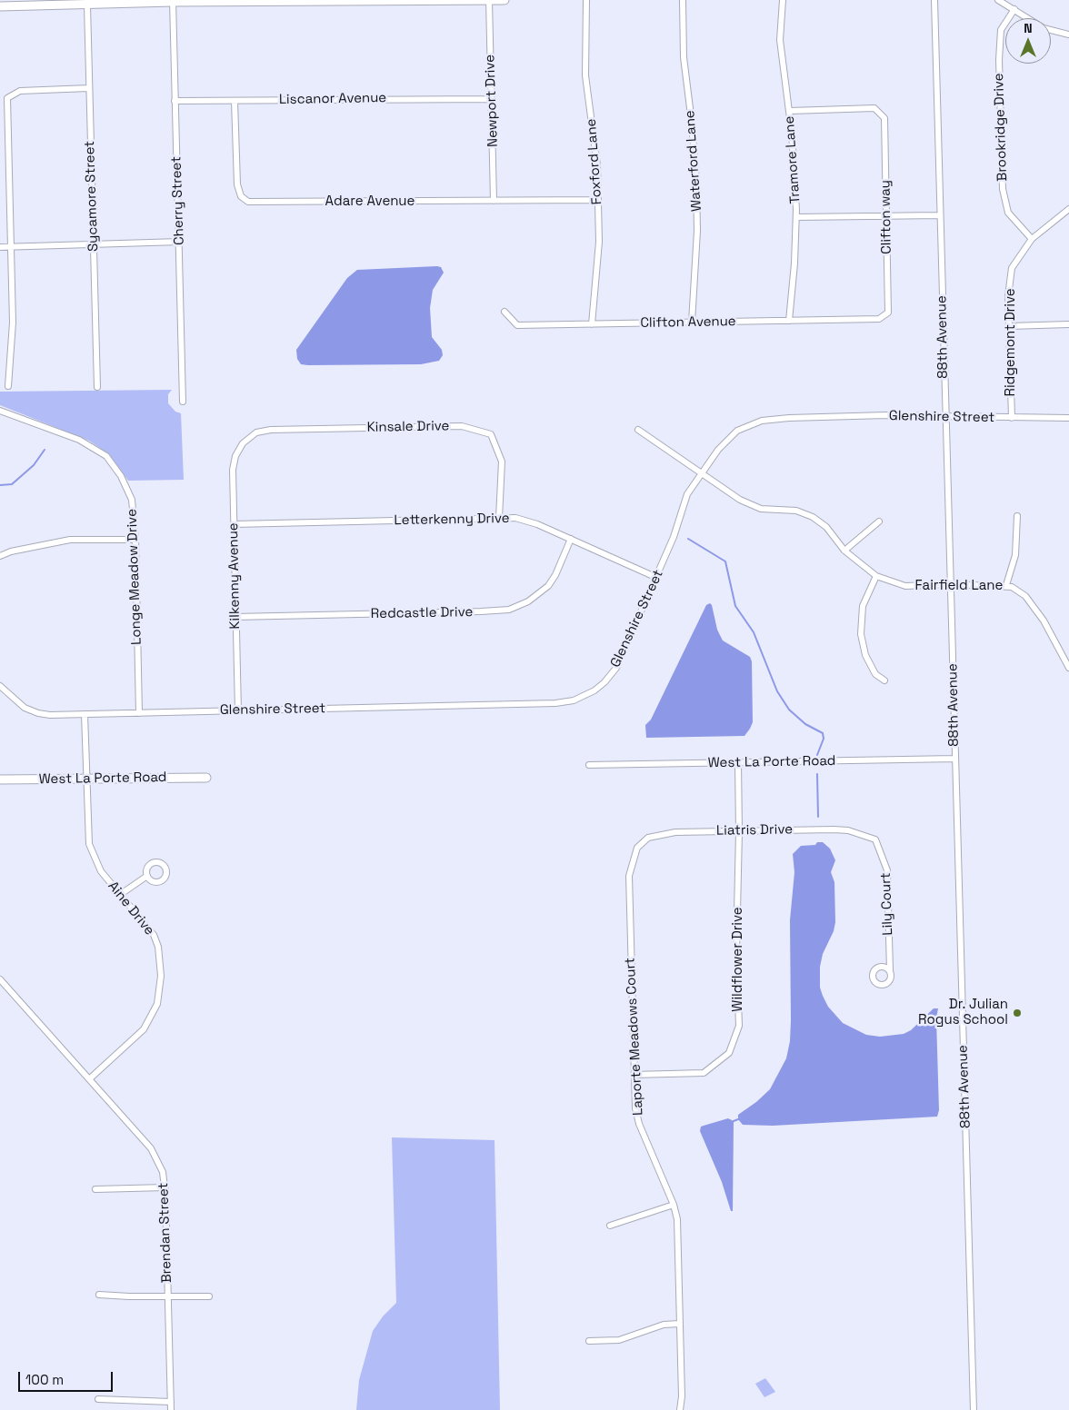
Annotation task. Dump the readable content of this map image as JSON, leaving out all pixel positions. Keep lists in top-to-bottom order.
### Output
{
  "streets": {
    "street": [
      "Liscanor Avenue",
      "Newport Drive",
      "Brookridge Drive",
      "Tramore Lane",
      "Waterford Lane",
      "Foxford Lane",
      "Sycamore Street",
      "Cherry Street",
      "Adare Avenue",
      "Clifton way",
      "Clifton Avenue",
      "88th Avenue",
      "Ridgemont Drive",
      "Glenshire Street",
      "Kinsale Drive",
      "Letterkenny Drive",
      "Kilkenny Avenue",
      "Longe Meadow Drive",
      "Fairfield Lane",
      "Redcastle Drive",
      "West La Porte Road",
      "Liatris Drive",
      "Lily Court",
      "Aine Drive",
      "Wildflower Drive",
      "Laporte Meadows Court",
      "Brendan Street"
    ]
  },
  "crossings": [
    ["Liscanor Avenue", "Newport Drive"],
    ["Liscanor Avenue", "Cherry Street"],
    ["Liscanor Avenue", "Adare Avenue"],
    ["Newport Drive", "Adare Avenue"],
    ["Brookridge Drive", "Ridgemont Drive"],
    ["Tramore Lane", "Clifton way"],
    ["Tramore Lane", "Clifton Avenue"],
    ["Waterford Lane", "Clifton Avenue"],
    ["Foxford Lane", "Adare Avenue"],
    ["Foxford Lane", "Clifton Avenue"],
    ["Clifton way", "Clifton Avenue"],
    ["88th Avenue", "Glenshire Street"],
    ["88th Avenue", "Fairfield Lane"],
    ["88th Avenue", "West La Porte Road"],
    ["Ridgemont Drive", "Glenshire Street"],
    ["Glenshire Street", "Letterkenny Drive"],
    ["Glenshire Street", "Kilkenny Avenue"],
    ["Glenshire Street", "Longe Meadow Drive"],
    ["Glenshire Street", "Fairfield Lane"],
    ["Glenshire Street", "Aine Drive"],
    ["Kinsale Drive", "Letterkenny Drive"],
    ["Kinsale Drive", "Kilkenny Avenue"],
    ["Letterkenny Drive", "Kilkenny Avenue"],
    ["Letterkenny Drive", "Redcastle Drive"],
    ["Kilkenny Avenue", "Redcastle Drive"],
    ["West La Porte Road", "Aine Drive"],
    ["West La Porte Road", "Wildflower Drive"],
    ["Liatris Drive", "Lily Court"],
    ["Liatris Drive", "Wildflower Drive"],
    ["Liatris Drive", "Laporte Meadows Court"],
    ["Aine Drive", "Brendan Street"],
    ["Wildflower Drive", "Laporte Meadows Court"]
  ],
  "places": ["Dr. Julian Rogus School"],
  "scale_bar": "100 m",
  "north": "top"
}
